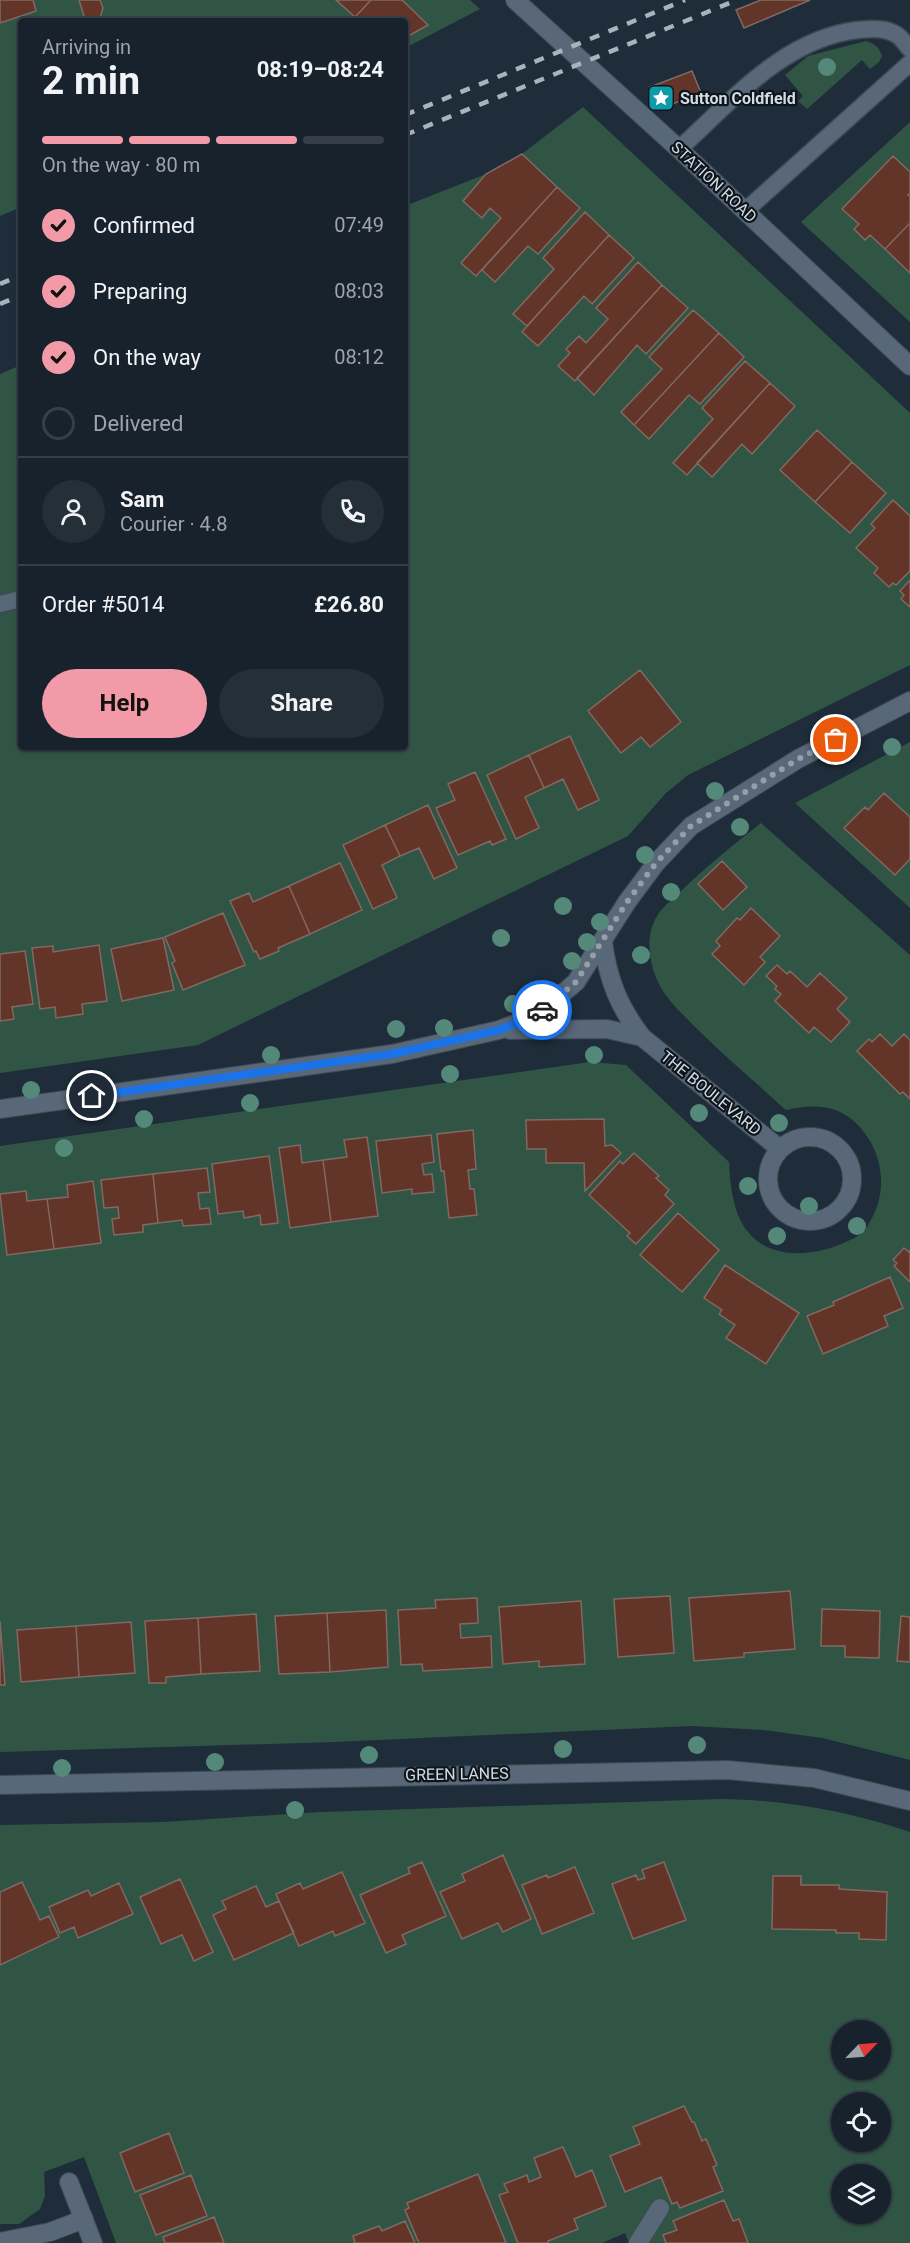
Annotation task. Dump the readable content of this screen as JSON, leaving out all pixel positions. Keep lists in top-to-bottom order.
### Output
{
  "streets": {
    "street": ["STATION ROAD", "THE BOULEVARD", "GREEN LANES"]
  },
  "places": {
    "place": ["Sutton Coldfield"]
  },
  "north": "top right",
  "page": {
    "heading": ["2 min", "Arriving in", "08:19–08:24"],
    "panel": [
      "Sam",
      "Courier · 4.8",
      "Order #5014",
      "£26.80"
    ],
    "bar": "On the way · 80 m",
    "list": [
      ["Confirmed", "07:49"],
      ["Preparing", "08:03"],
      ["On the way", "08:12"],
      "Delivered"
    ],
    "buttons": ["Help", "Share"]
  }
}
